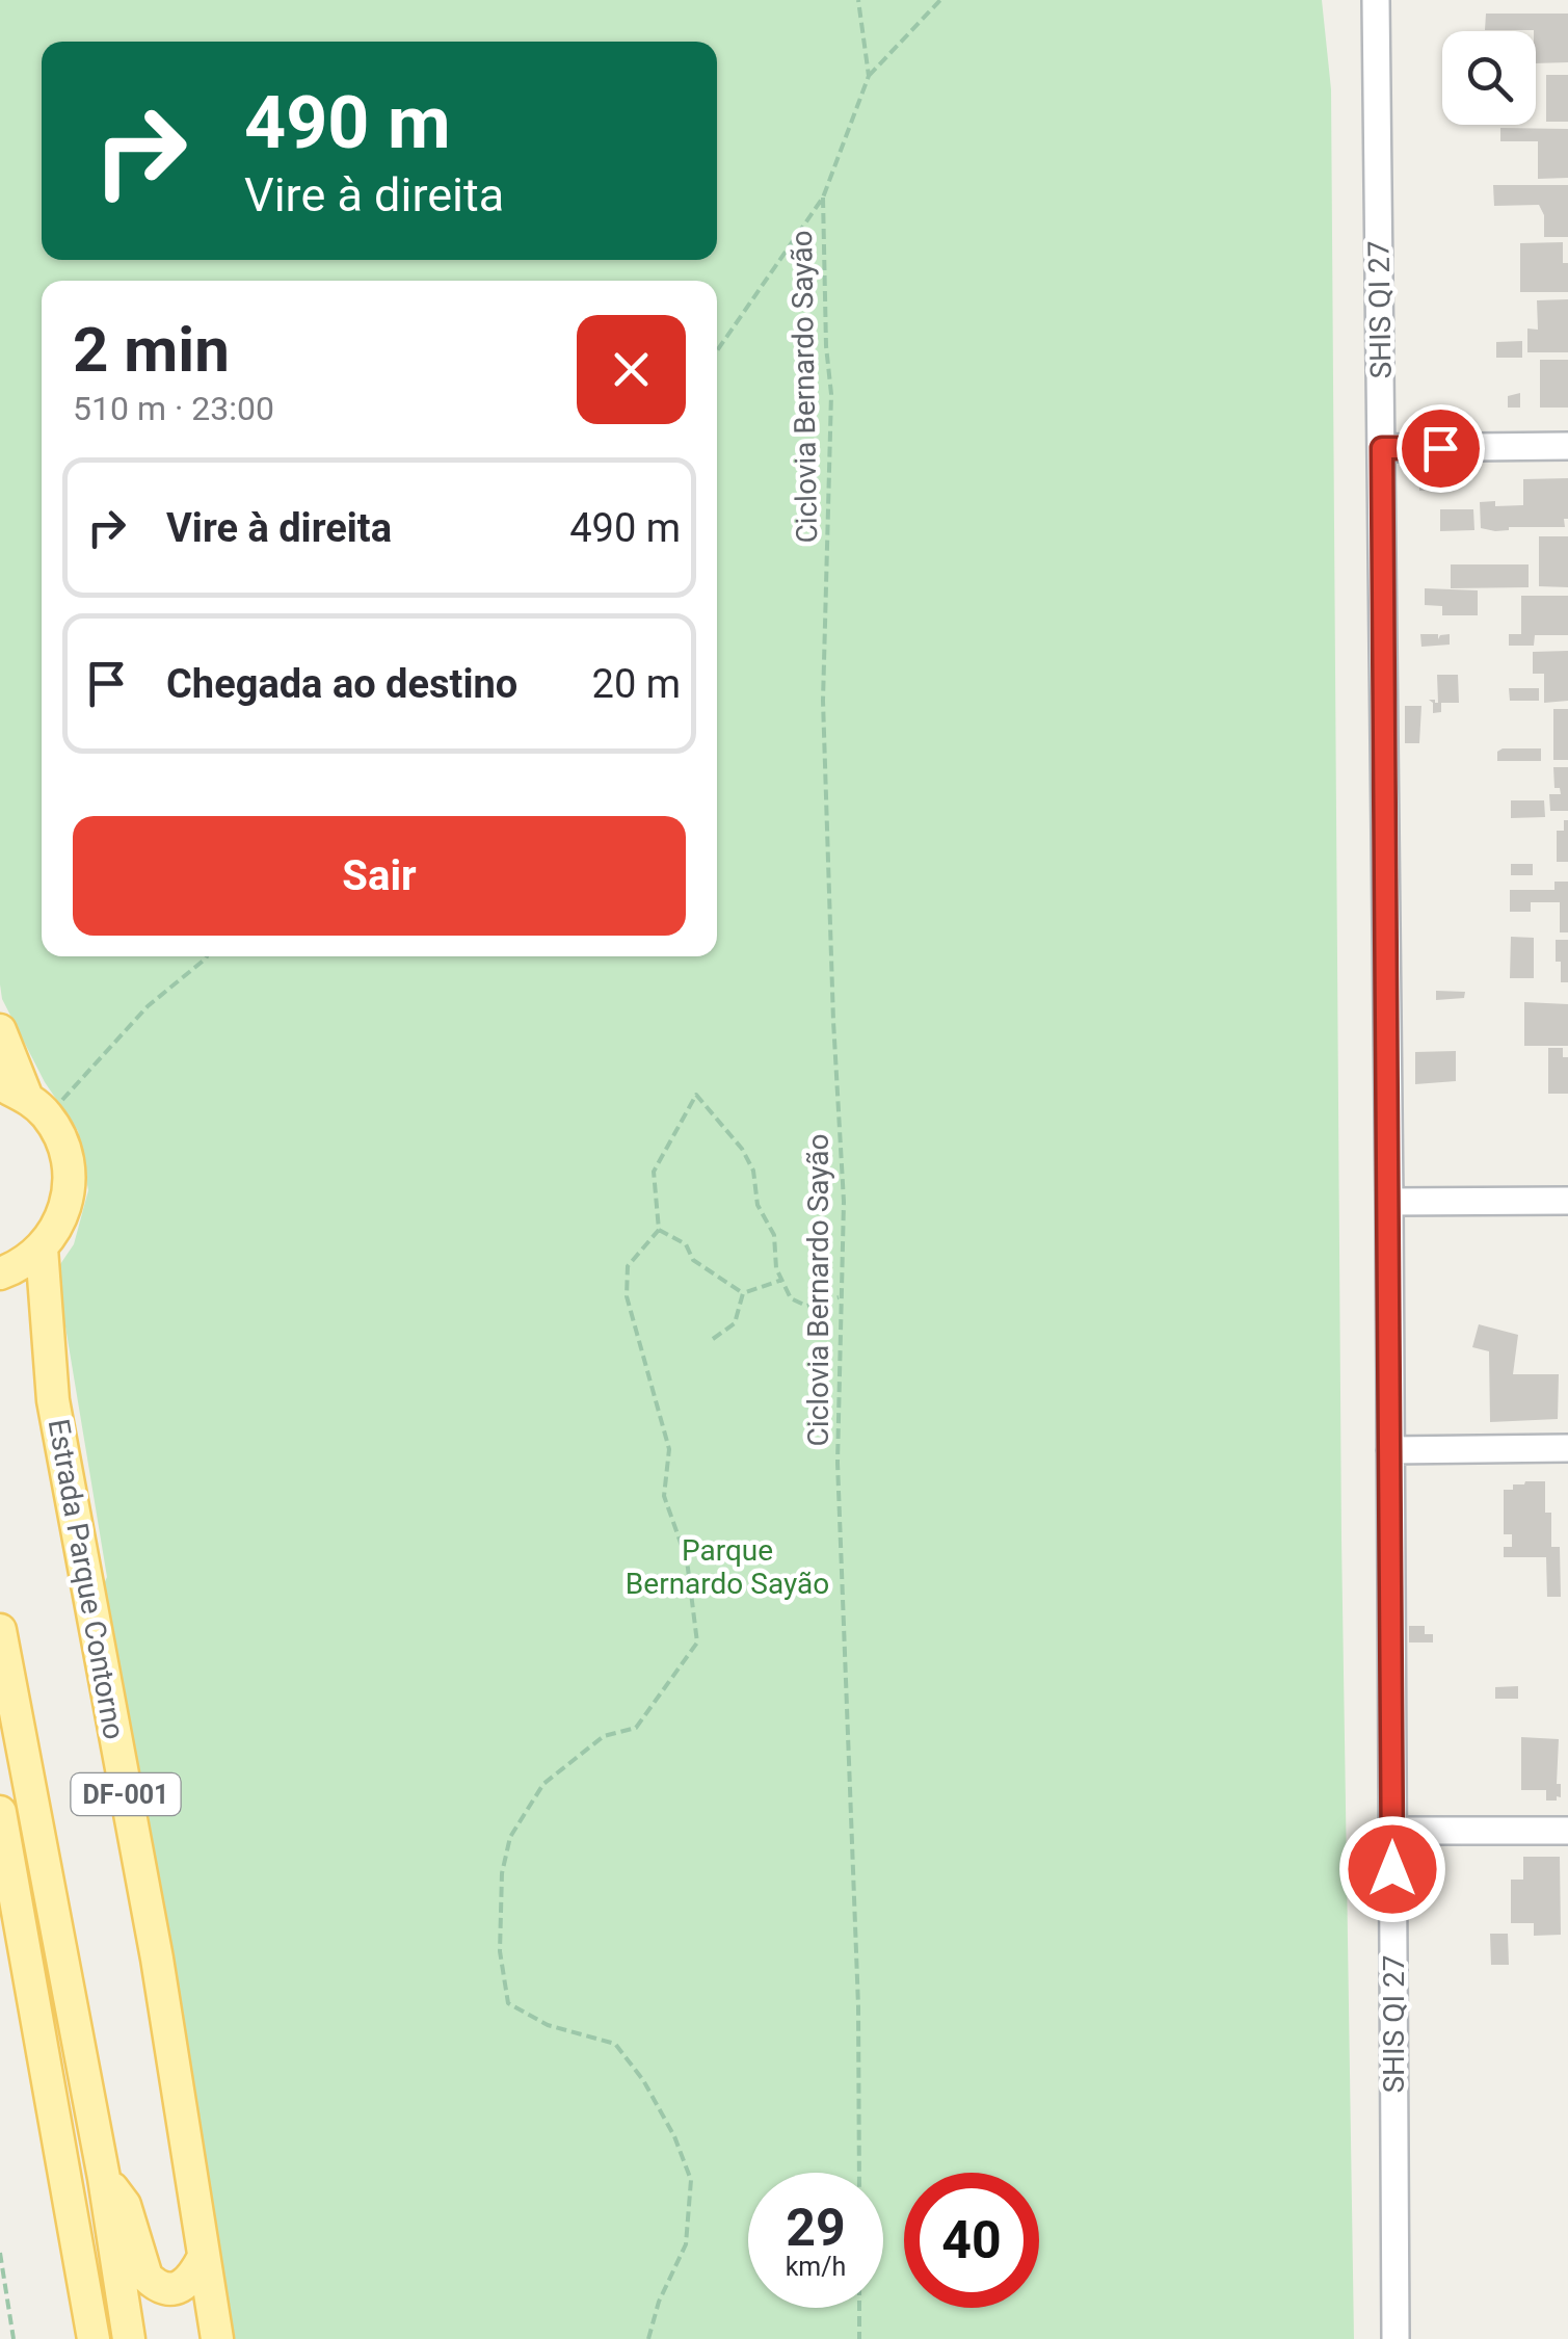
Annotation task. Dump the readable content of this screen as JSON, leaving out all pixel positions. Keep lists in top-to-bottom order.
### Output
{
  "streets": {
    "main road": ["Estrada Parque Contorno", "DF-001"],
    "street": ["SHIS QI 27"],
    "path": ["Ciclovia Bernardo Sayão"]
  },
  "parks": ["Parque Bernardo Sayão"],
  "page": {
    "turn": ["490 m", "Vire à direita"],
    "heading": ["2 min", "510 m · 23:00"],
    "list": [
      {
        "name": "Vire à direita",
        "value": "490 m"
      },
      {
        "name": "Chegada ao destino",
        "value": "20 m"
      }
    ],
    "buttons": "Sair",
    "speed": "29 km/h",
    "limit": "40"
  }
}
